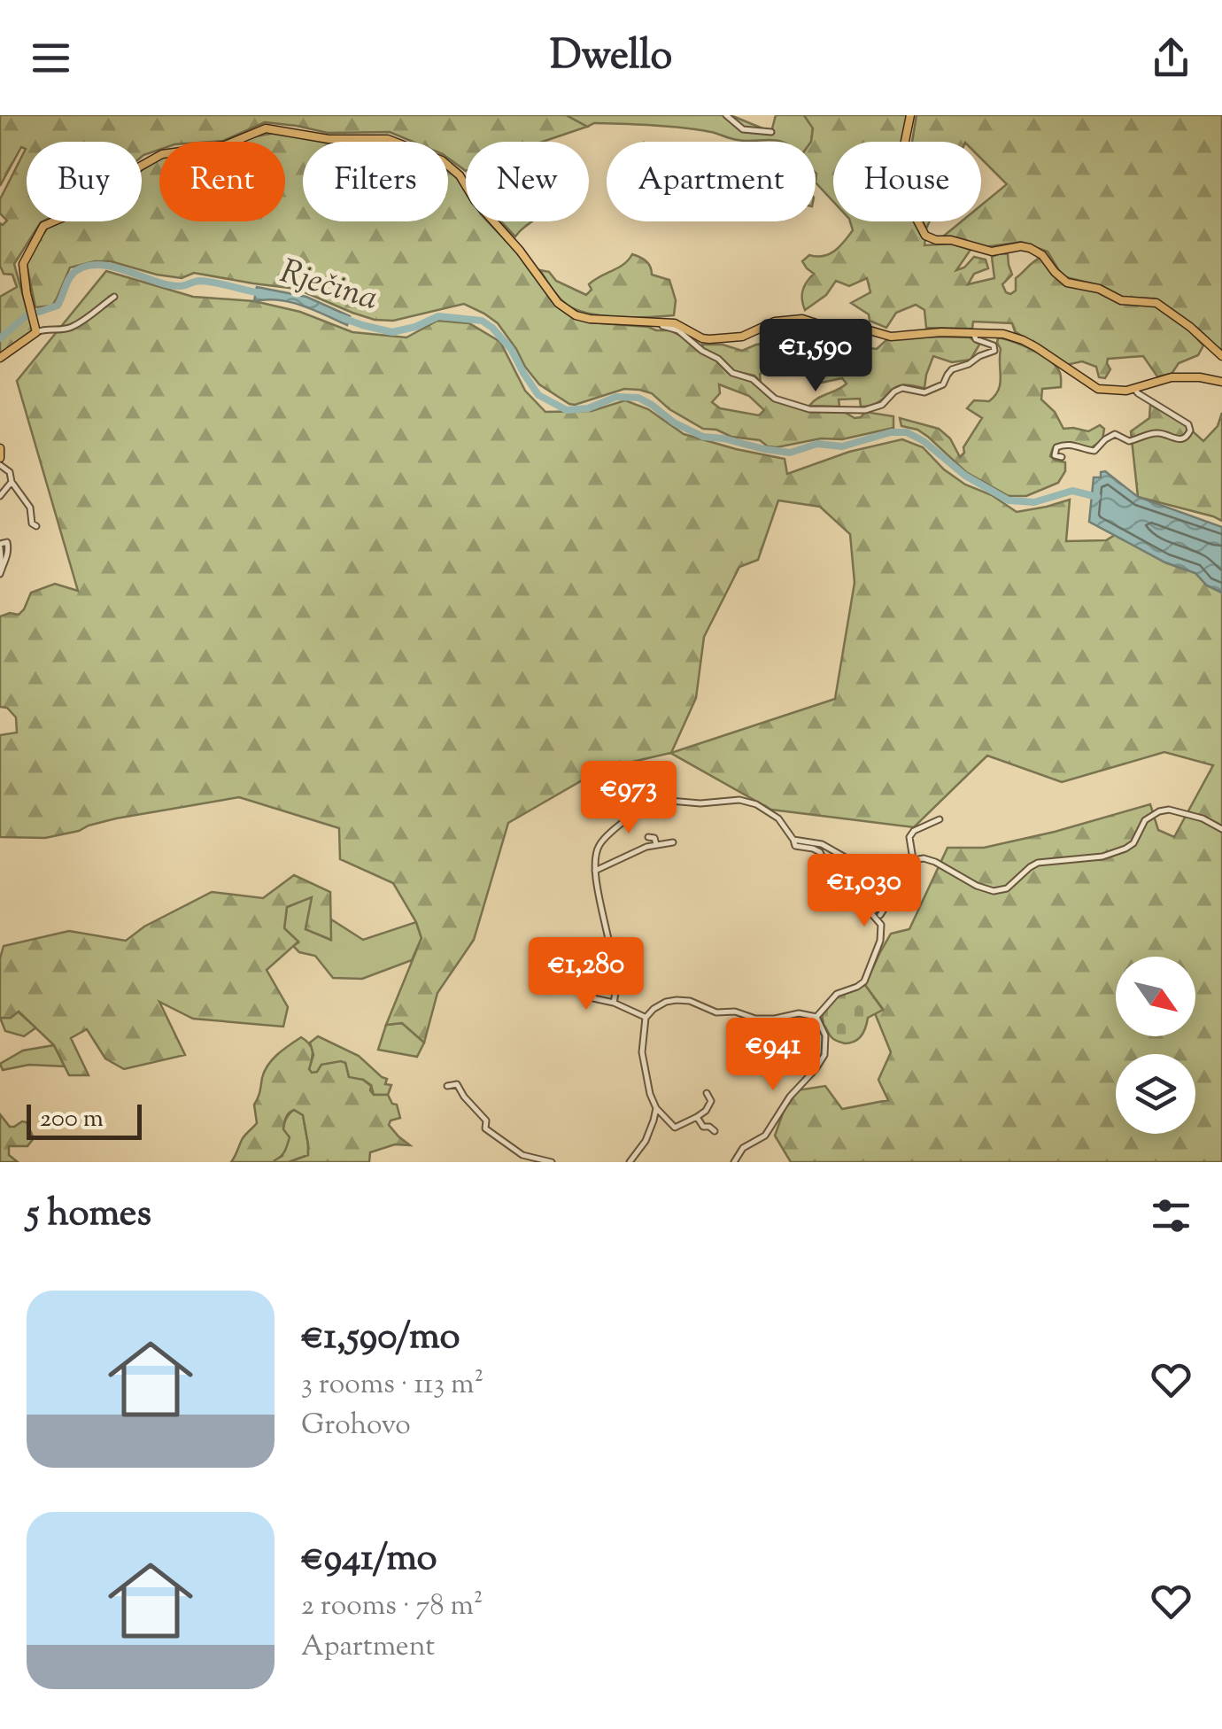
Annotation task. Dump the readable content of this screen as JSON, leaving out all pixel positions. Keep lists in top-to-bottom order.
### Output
{
  "water": ["Rječina"],
  "scale_bar": "200 m",
  "north": "bottom right",
  "page": {
    "header": "Dwello",
    "chip": [
      "Buy",
      "Rent",
      "Filters",
      "New",
      "Apartment",
      "House"
    ],
    "price": [
      "€1,590",
      "€973",
      "€1,030",
      "€1,280",
      "€941"
    ],
    "scale": "200 m",
    "heading": "5 homes",
    "list": [
      {
        "name": "€1,590/mo",
        "note": "3 rooms · 113 m² · Grohovo"
      },
      {
        "name": "€941/mo",
        "note": "2 rooms · 78 m² · Apartment"
      }
    ]
  }
}
